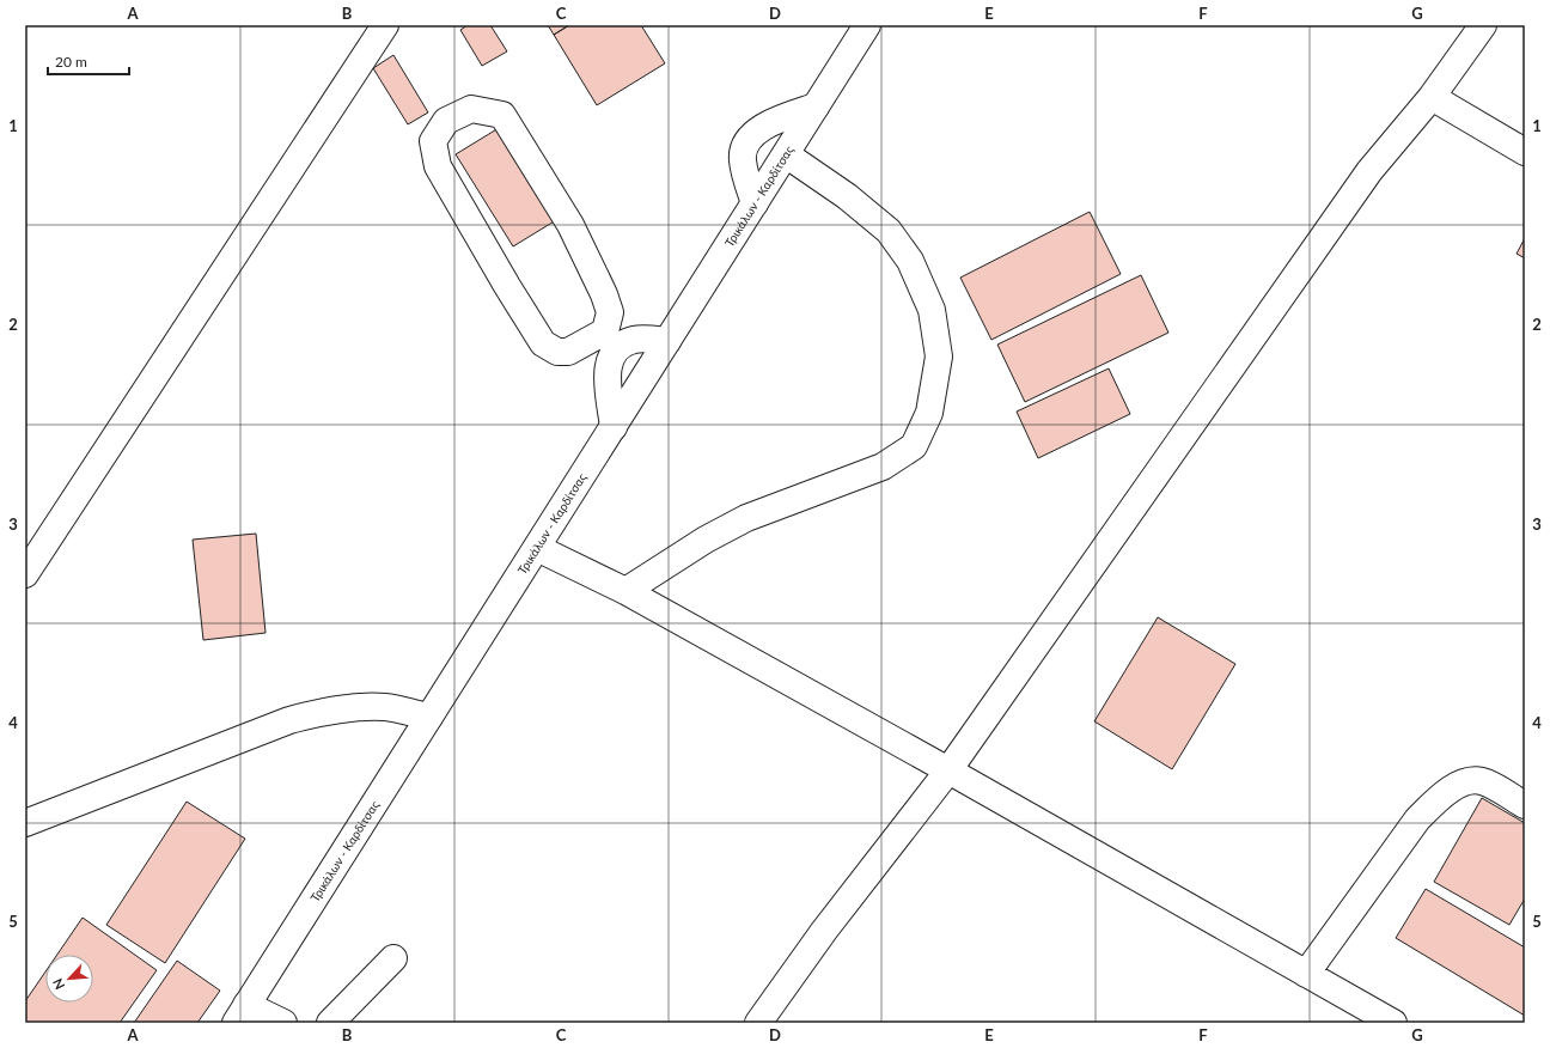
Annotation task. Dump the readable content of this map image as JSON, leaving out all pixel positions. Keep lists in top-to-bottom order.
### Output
{
  "streets": {
    "street": ["Τρικάλων - Καρδίτσας"]
  },
  "scale_bar": "20 m",
  "north": "bottom left",
  "grid": {
    "columns": [
      "A",
      "B",
      "C",
      "D",
      "E",
      "F",
      "G"
    ],
    "rows": [
      "1",
      "2",
      "3",
      "4",
      "5"
    ]
  }
}
